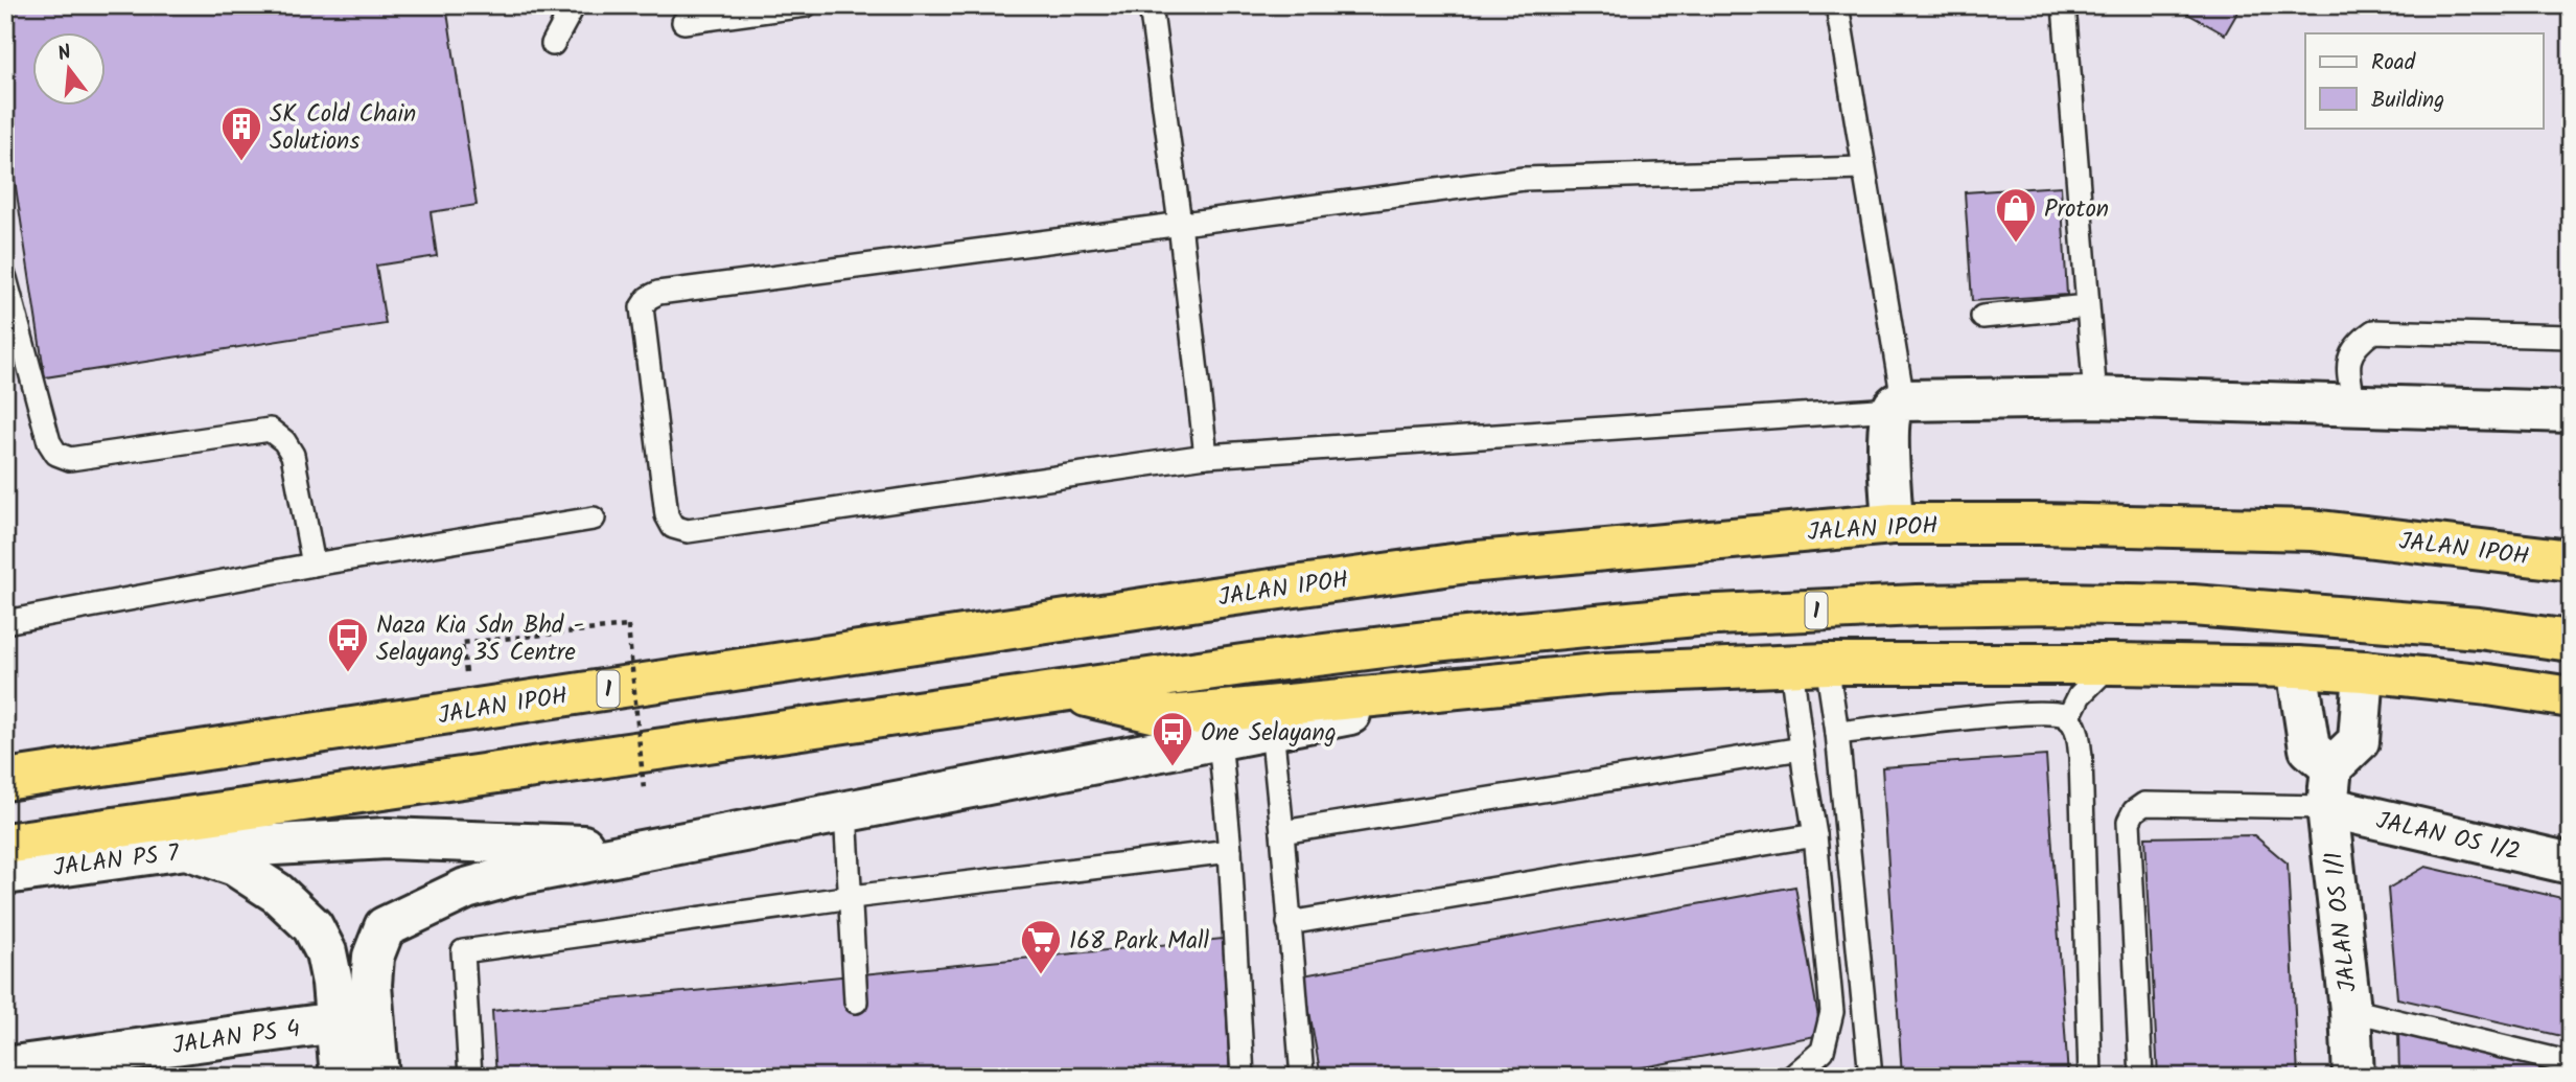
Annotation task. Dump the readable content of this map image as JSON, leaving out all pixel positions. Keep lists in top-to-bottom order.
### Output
{
  "streets": {
    "highway": ["JALAN IPOH", "1"],
    "street": [
      "JALAN OS 1/2",
      "JALAN PS 7",
      "JALAN OS 1/1",
      "JALAN PS 4"
    ]
  },
  "crossings": [
    ["JALAN OS 1/2", "JALAN OS 1/1"],
    ["JALAN PS 7", "JALAN PS 4"]
  ],
  "places": {
    "building": ["SK Cold Chain Solutions"],
    "shop": ["Proton"],
    "bus stop": ["Naza Kia Sdn Bhd - Selayang 3S Centre", "One Selayang"],
    "supermarket": ["168 Park Mall"]
  },
  "legend": ["Road", "Building"],
  "north": "top"
}
